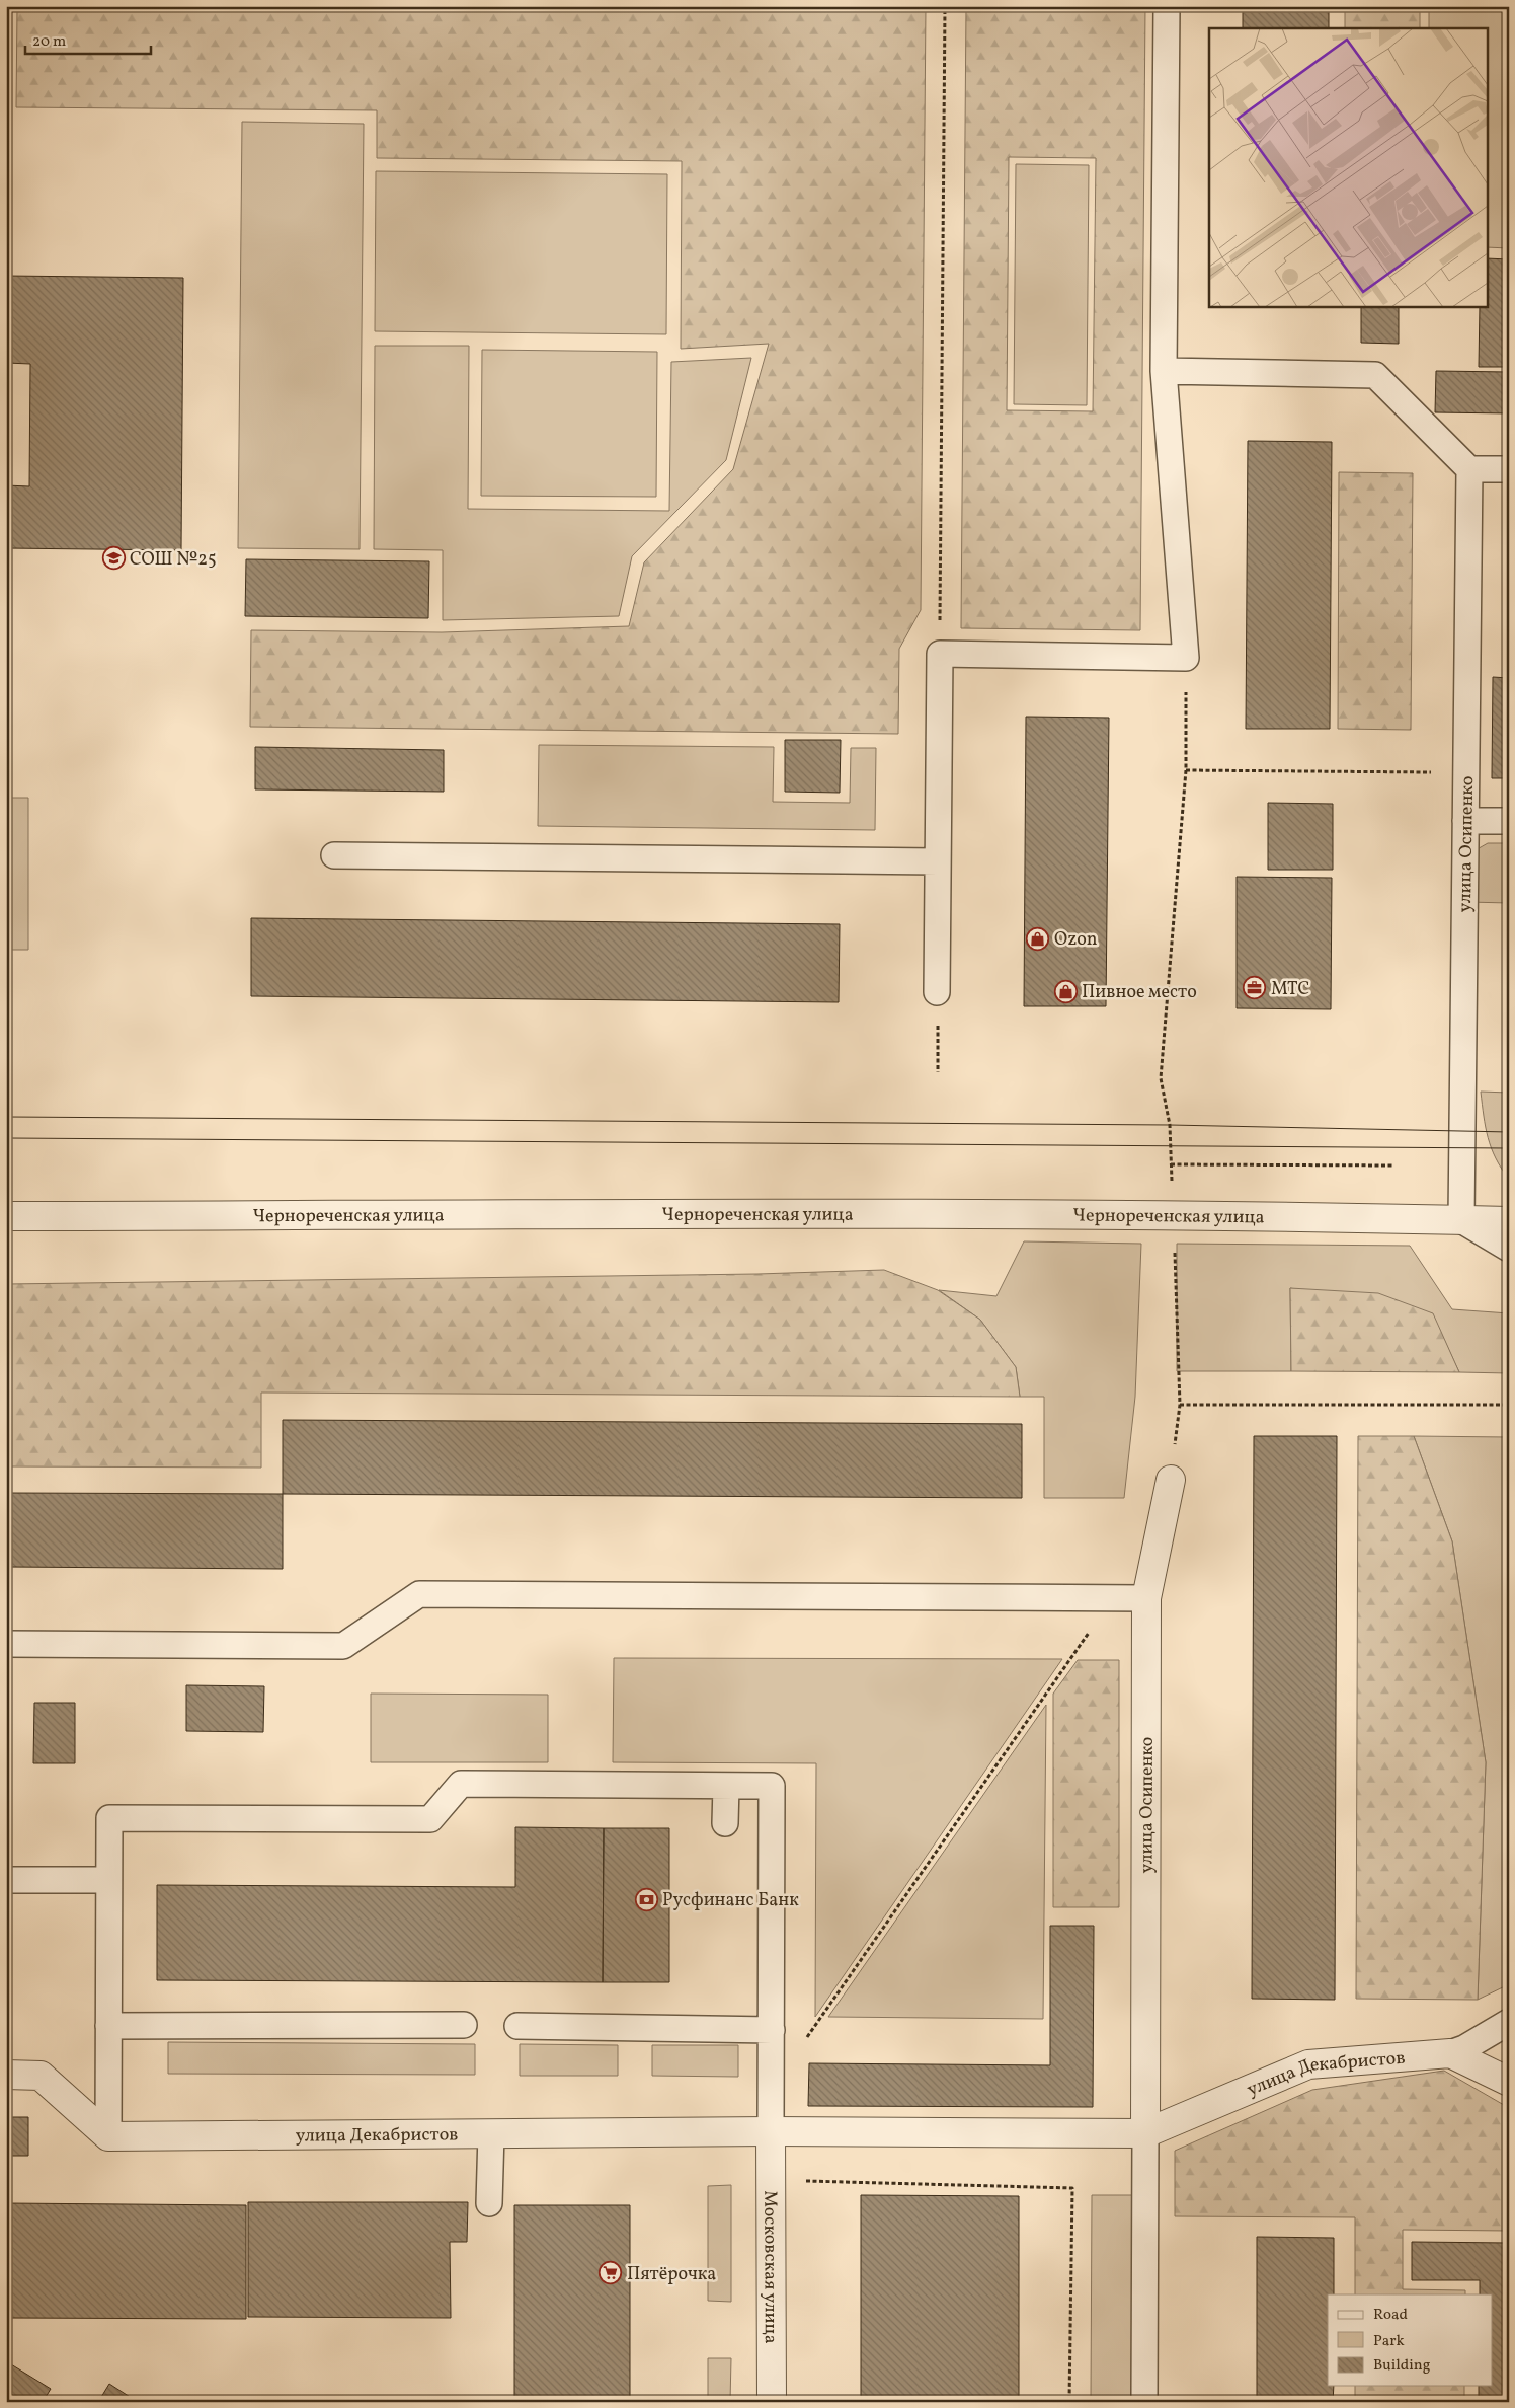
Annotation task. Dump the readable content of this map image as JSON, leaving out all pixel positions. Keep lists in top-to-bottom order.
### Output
{
  "streets": {
    "street": [
      "улица Осипенко",
      "Чернореченская улица",
      "улица Декабристов",
      "Московская улица"
    ]
  },
  "crossings": [
    ["улица Осипенко", "Чернореченская улица"],
    ["улица Осипенко", "улица Декабристов"],
    ["улица Декабристов", "Московская улица"]
  ],
  "places": {
    "school or university": ["СОШ №25"],
    "shop": ["Ozon", "Пивное место"],
    "office": ["МТС"],
    "bank": ["Русфинанс Банк"],
    "supermarket": ["Пятёрочка"]
  },
  "legend": ["Road", "Park", "Building"],
  "scale_bar": "20 m"
}
